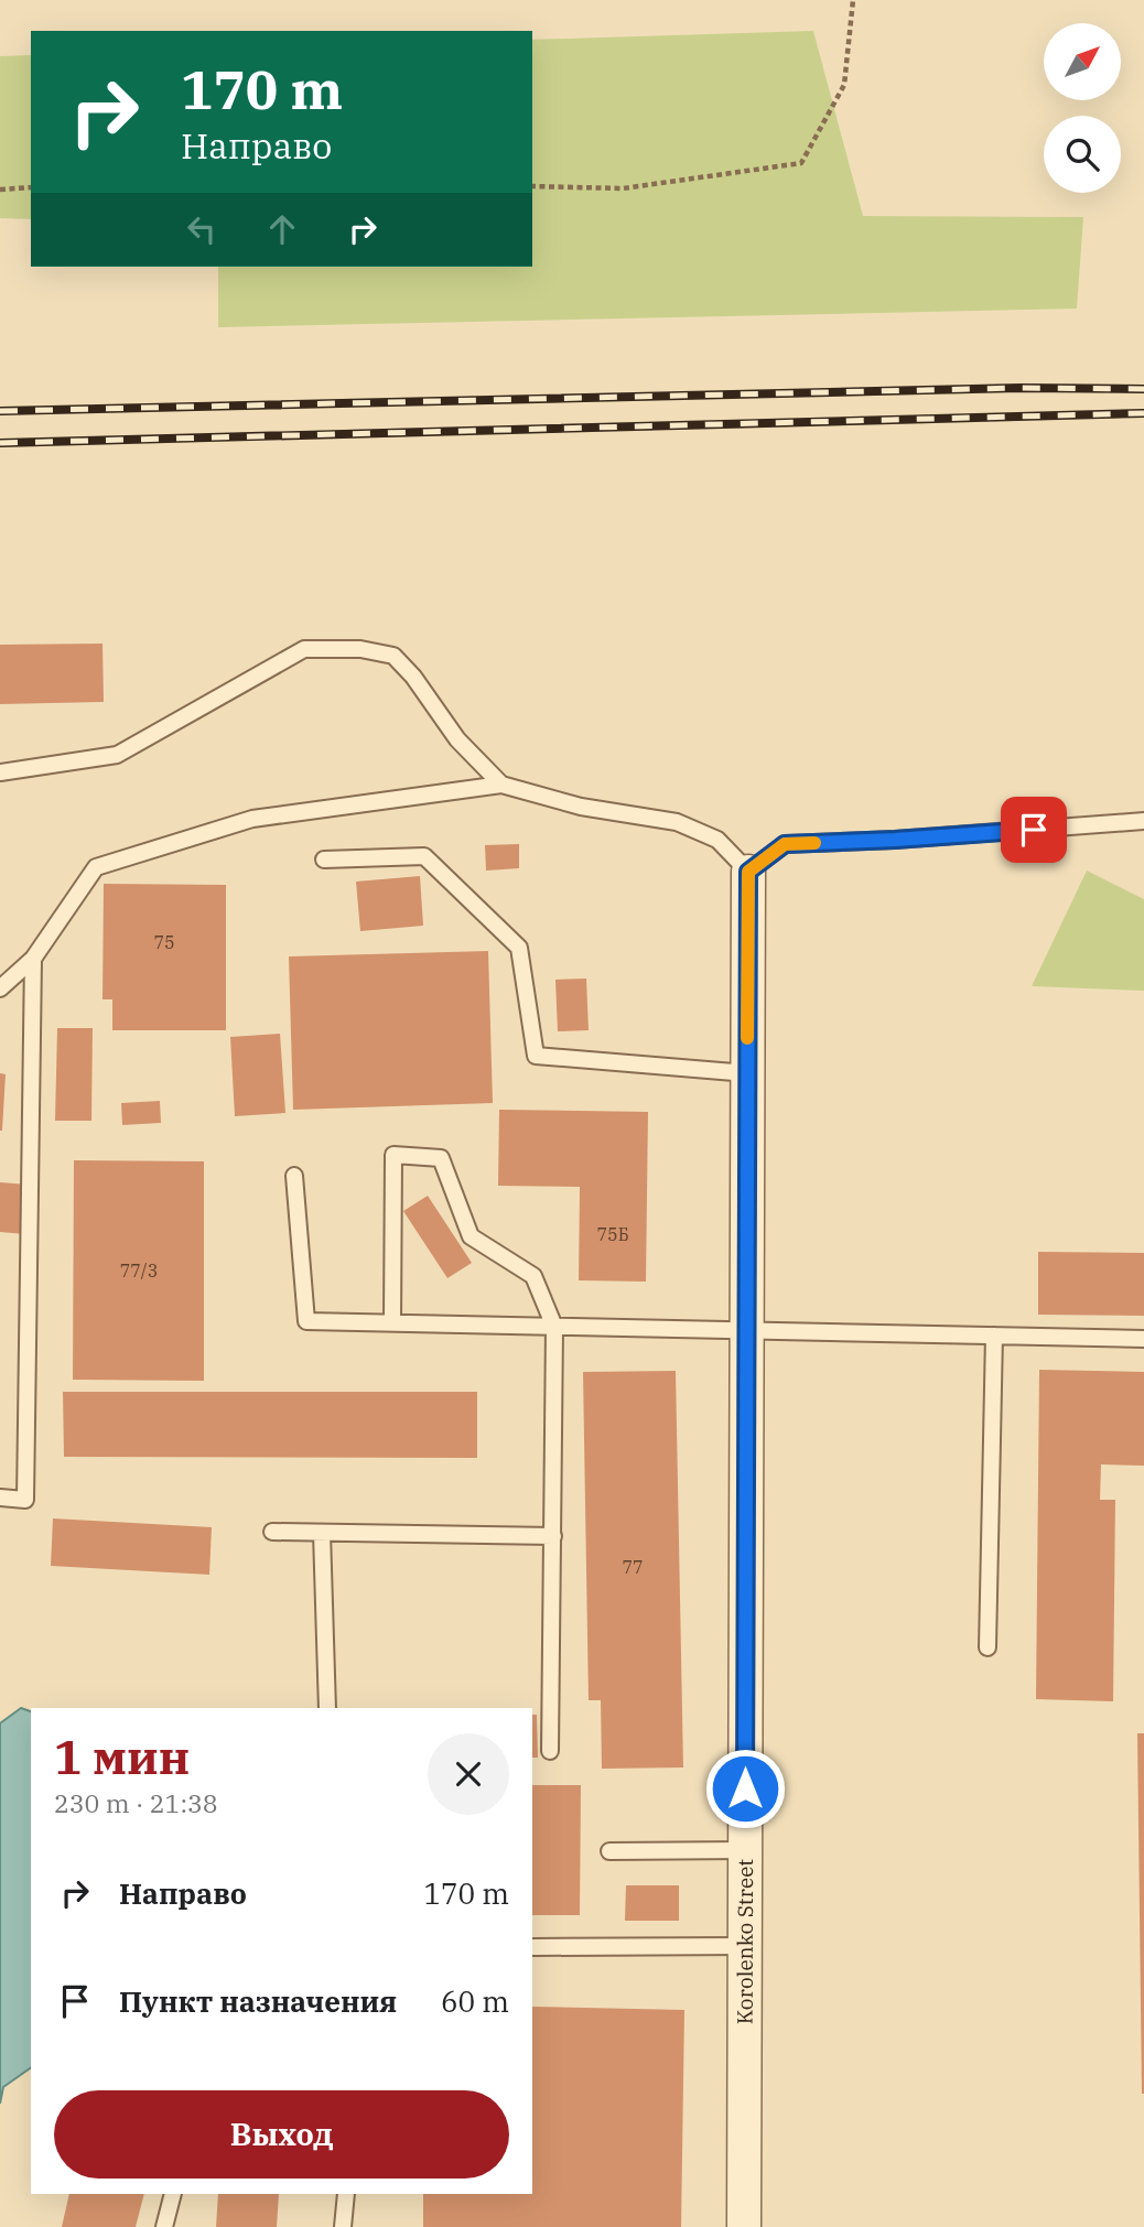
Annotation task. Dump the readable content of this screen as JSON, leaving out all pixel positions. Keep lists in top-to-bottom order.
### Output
{
  "streets": {
    "street": ["Korolenko Street"]
  },
  "house_numbers": [
    "75",
    "75Б",
    "77/3",
    "77"
  ],
  "north": "top right",
  "page": {
    "turn": ["170 m", "Направо"],
    "heading": ["1 мин", "230 m · 21:38"],
    "list": [
      {
        "name": "Направо",
        "value": "170 m"
      },
      {
        "name": "Пункт назначения",
        "value": "60 m"
      }
    ],
    "buttons": "Выход"
  }
}
